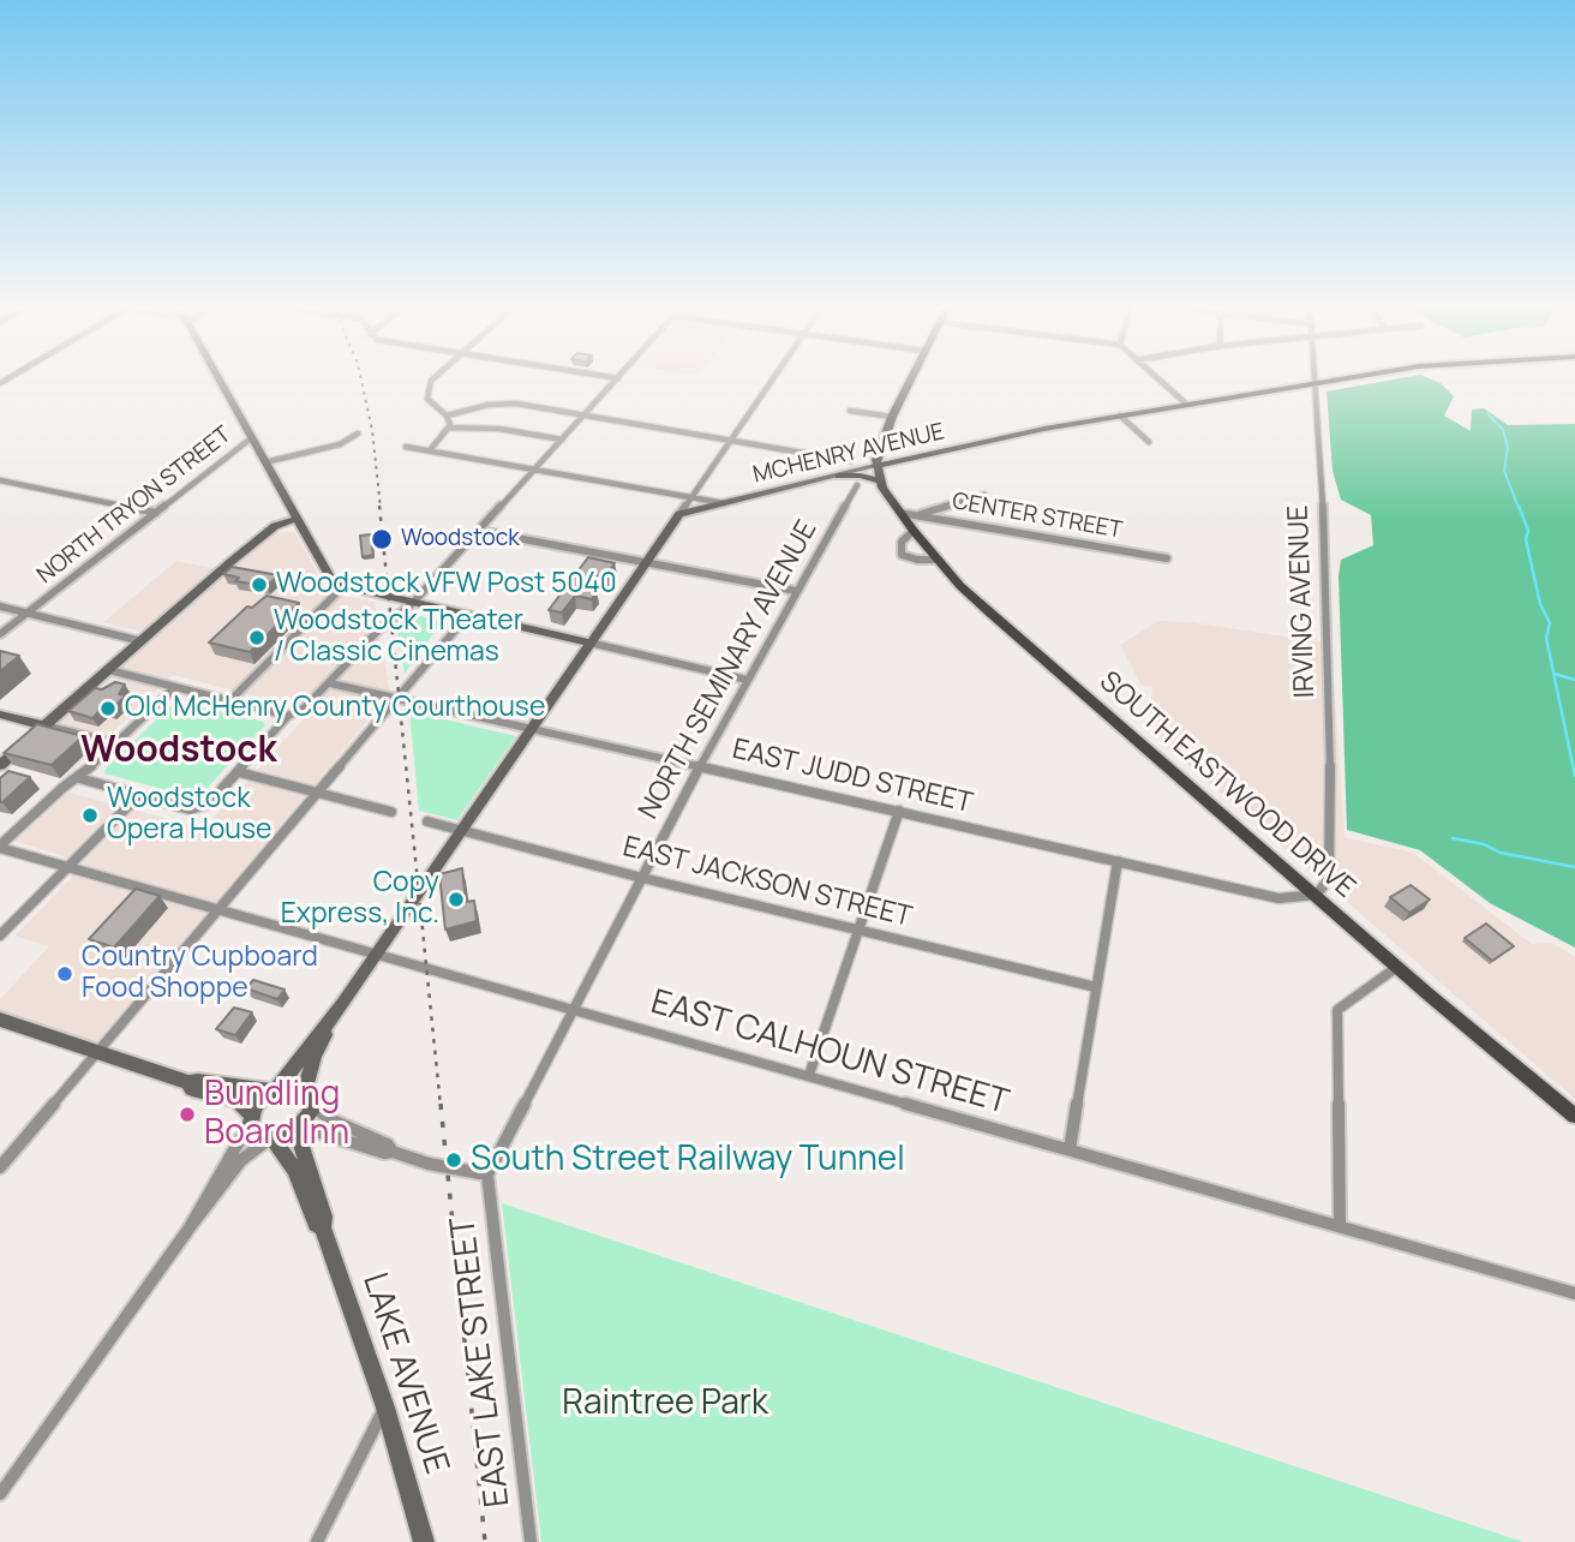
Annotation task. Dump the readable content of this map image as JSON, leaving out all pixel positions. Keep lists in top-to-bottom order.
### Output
{
  "streets": {
    "main road": ["MCHENRY AVENUE", "SOUTH EASTWOOD DRIVE"],
    "street": [
      "NORTH TRYON STREET",
      "CENTER STREET",
      "IRVING AVENUE",
      "NORTH SEMINARY AVENUE",
      "EAST JUDD STREET",
      "EAST JACKSON STREET",
      "EAST CALHOUN STREET",
      "EAST LAKE STREET",
      "LAKE AVENUE"
    ]
  },
  "crossings": [
    ["MCHENRY AVENUE", "IRVING AVENUE"],
    ["MCHENRY AVENUE", "SOUTH EASTWOOD DRIVE"],
    ["CENTER STREET", "SOUTH EASTWOOD DRIVE"],
    ["IRVING AVENUE", "EAST JUDD STREET"],
    ["IRVING AVENUE", "SOUTH EASTWOOD DRIVE"],
    ["NORTH SEMINARY AVENUE", "EAST JUDD STREET"],
    ["NORTH SEMINARY AVENUE", "EAST JACKSON STREET"],
    ["NORTH SEMINARY AVENUE", "EAST CALHOUN STREET"],
    ["NORTH SEMINARY AVENUE", "EAST LAKE STREET"],
    ["EAST JUDD STREET", "SOUTH EASTWOOD DRIVE"]
  ],
  "districts": ["Woodstock"],
  "parks": ["Raintree Park"],
  "places": [
    "Woodstock",
    "Woodstock VFW Post 5040",
    "Woodstock Theater / Classic Cinemas",
    "Old McHenry County Courthouse",
    "Woodstock Opera House",
    "Copy Express, Inc.",
    "Country Cupboard Food Shoppe",
    "Bundling Board Inn",
    "South Street Railway Tunnel"
  ]
}
